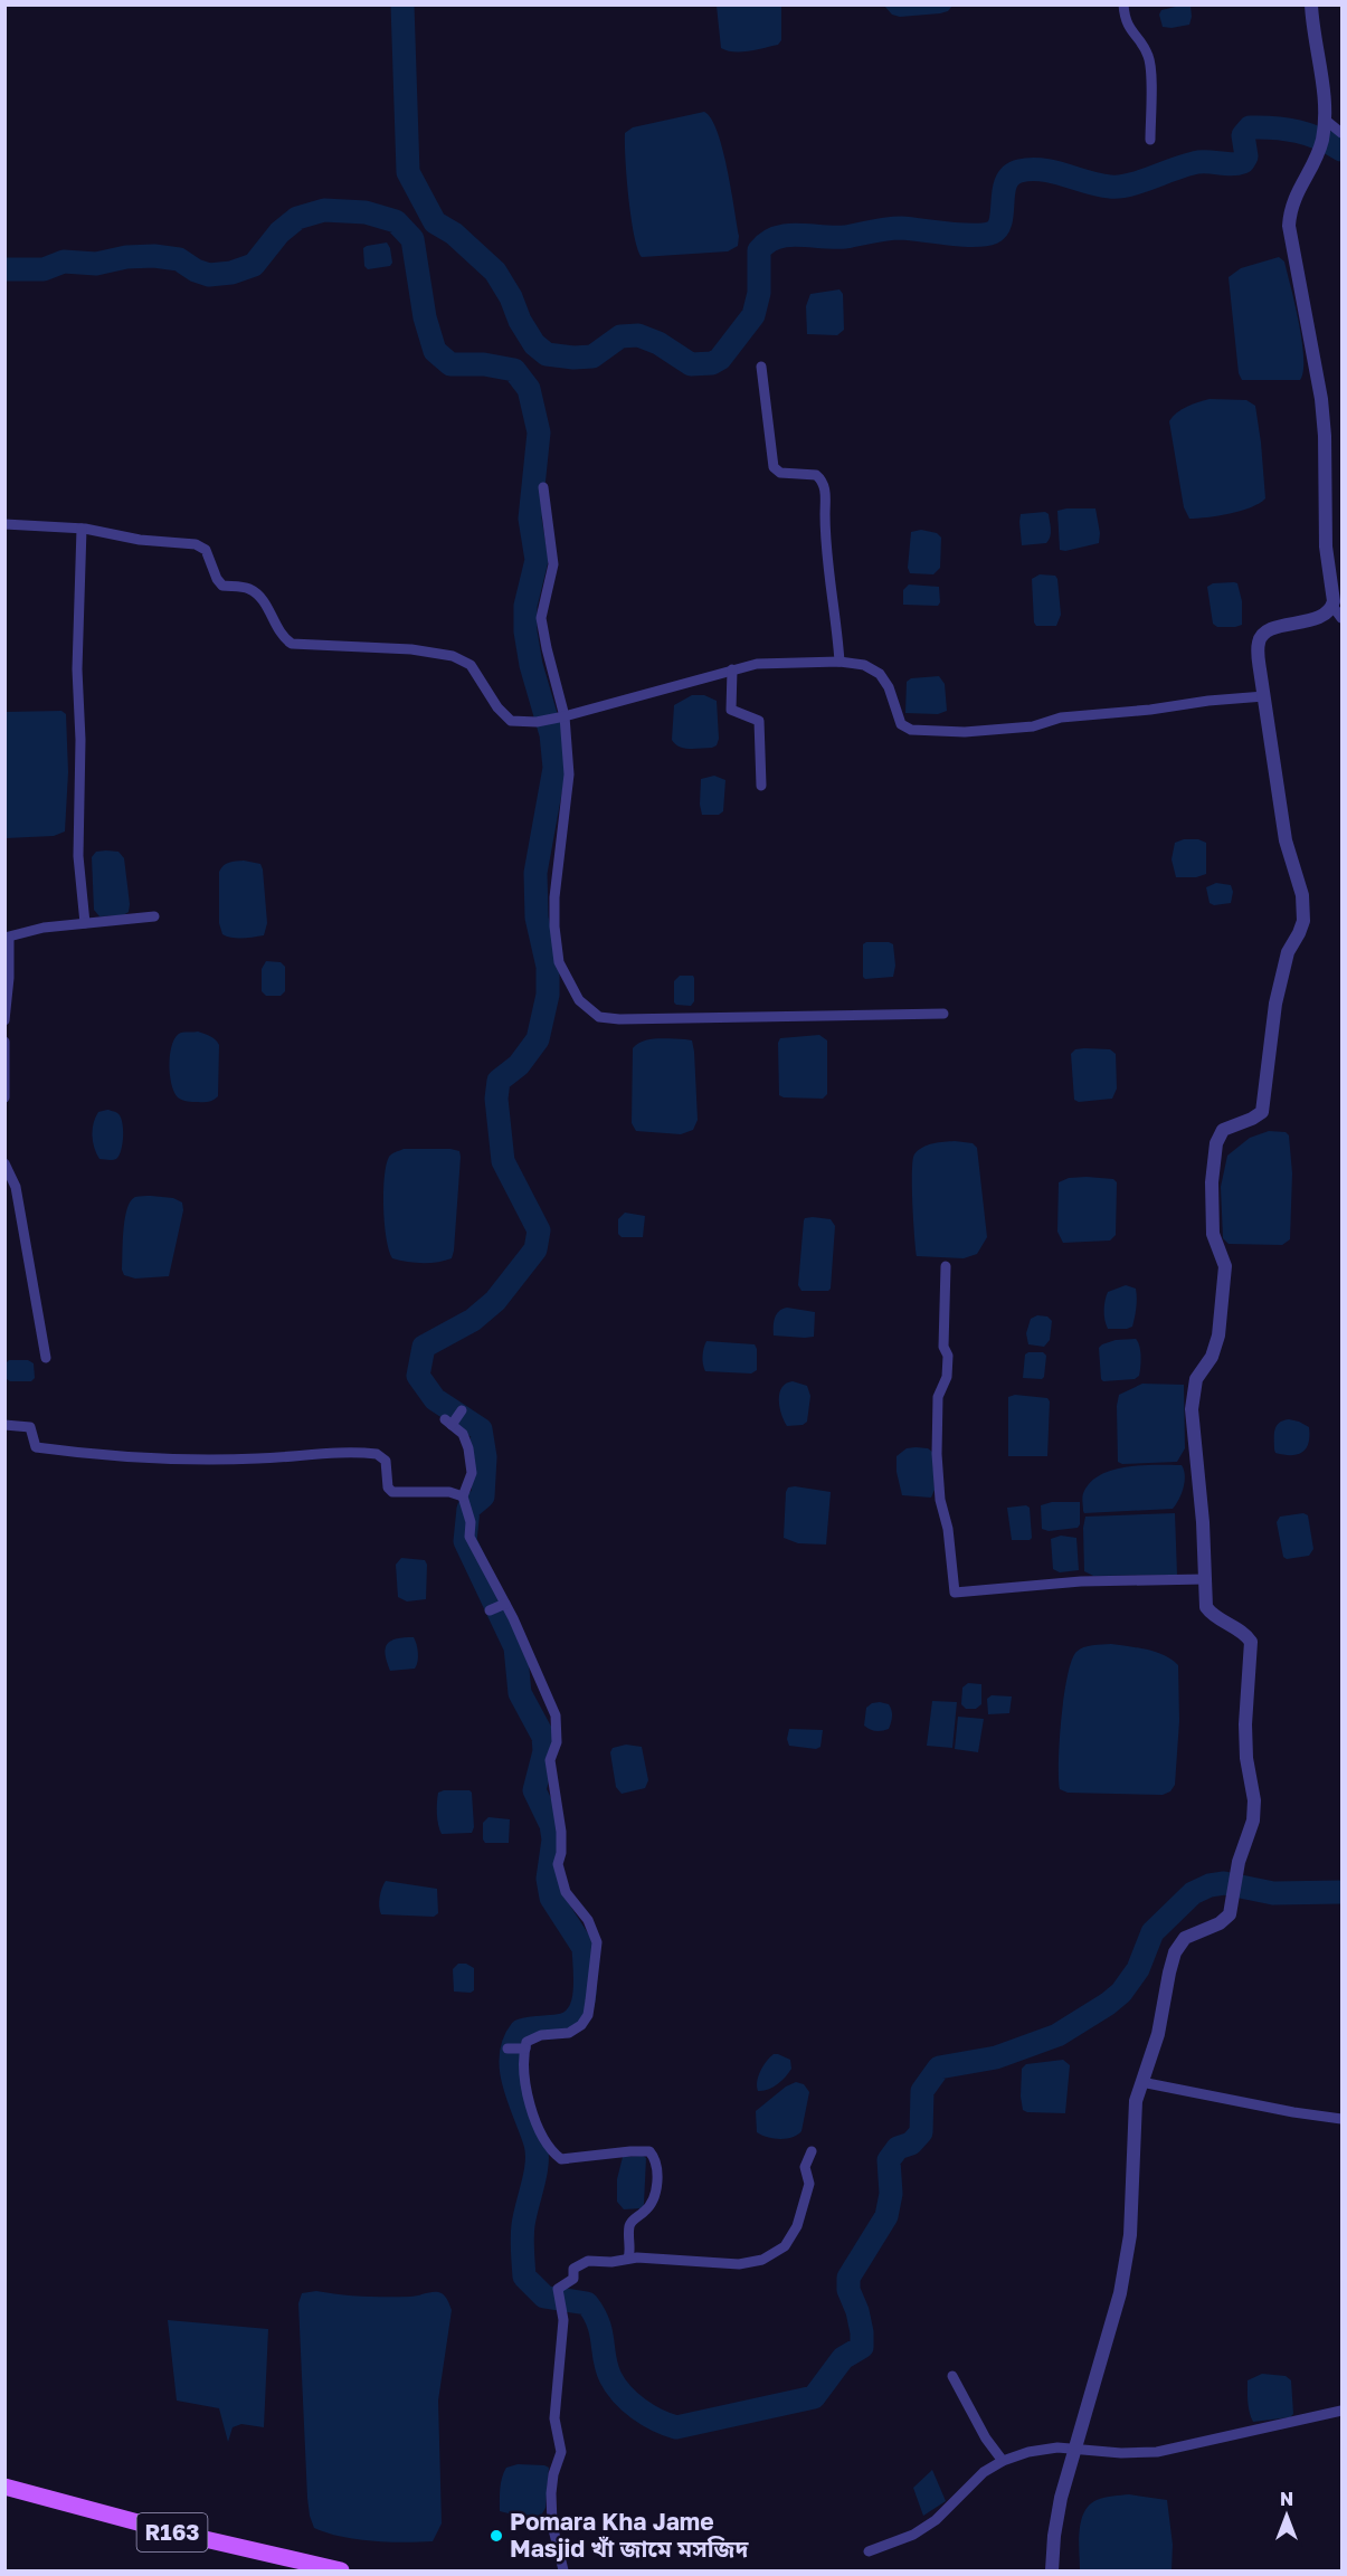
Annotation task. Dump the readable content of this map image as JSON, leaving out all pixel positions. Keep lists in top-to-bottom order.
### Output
{
  "streets": {
    "main road": ["R163"]
  },
  "places": ["Pomara Kha Jame Masjid খাঁ জামে মসজিদ"],
  "north": "top"
}
